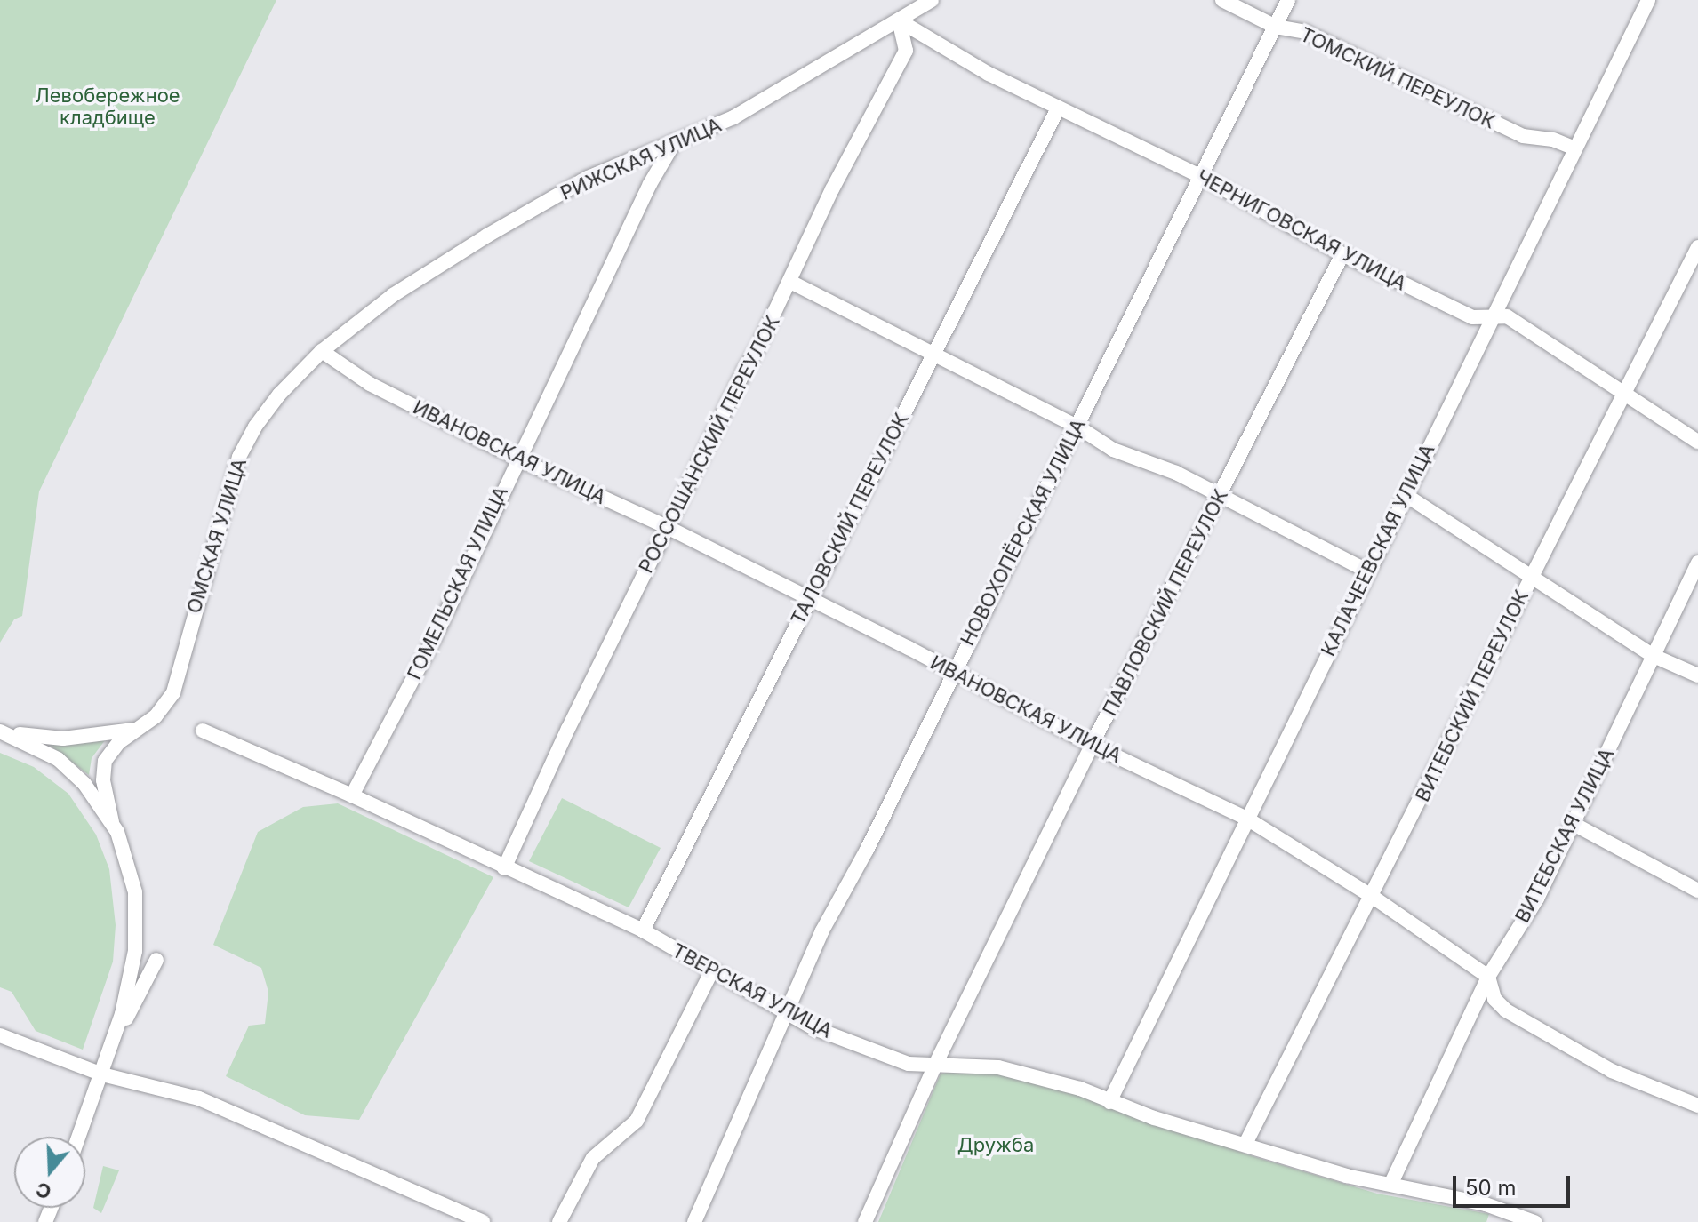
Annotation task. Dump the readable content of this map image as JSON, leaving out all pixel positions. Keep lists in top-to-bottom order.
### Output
{
  "streets": {
    "street": [
      "ТОМСКИЙ ПЕРЕУЛОК",
      "РИЖСКАЯ УЛИЦА",
      "ЧЕРНИГОВСКАЯ УЛИЦА",
      "РОССОШАНСКИЙ ПЕРЕУЛОК",
      "ИВАНОВСКАЯ УЛИЦА",
      "ТАЛОВСКИЙ ПЕРЕУЛОК",
      "НОВОХОПЁРСКАЯ УЛИЦА",
      "ОМСКАЯ УЛИЦА",
      "КАЛАЧЕЕВСКАЯ УЛИЦА",
      "ГОМЕЛЬСКАЯ УЛИЦА",
      "ПАВЛОВСКИЙ ПЕРЕУЛОК",
      "ВИТЕБСКИЙ ПЕРЕУЛОК",
      "ВИТЕБСКАЯ УЛИЦА",
      "ТВЕРСКАЯ УЛИЦА"
    ]
  },
  "crossings": [
    ["ТОМСКИЙ ПЕРЕУЛОК", "НОВОХОПЁРСКАЯ УЛИЦА"],
    ["ТОМСКИЙ ПЕРЕУЛОК", "КАЛАЧЕЕВСКАЯ УЛИЦА"],
    ["РИЖСКАЯ УЛИЦА", "ЧЕРНИГОВСКАЯ УЛИЦА"],
    ["РИЖСКАЯ УЛИЦА", "РОССОШАНСКИЙ ПЕРЕУЛОК"],
    ["РИЖСКАЯ УЛИЦА", "ИВАНОВСКАЯ УЛИЦА"],
    ["РИЖСКАЯ УЛИЦА", "ОМСКАЯ УЛИЦА"],
    ["РИЖСКАЯ УЛИЦА", "ГОМЕЛЬСКАЯ УЛИЦА"],
    ["ЧЕРНИГОВСКАЯ УЛИЦА", "РОССОШАНСКИЙ ПЕРЕУЛОК"],
    ["ЧЕРНИГОВСКАЯ УЛИЦА", "ТАЛОВСКИЙ ПЕРЕУЛОК"],
    ["ЧЕРНИГОВСКАЯ УЛИЦА", "НОВОХОПЁРСКАЯ УЛИЦА"],
    ["ЧЕРНИГОВСКАЯ УЛИЦА", "КАЛАЧЕЕВСКАЯ УЛИЦА"],
    ["ЧЕРНИГОВСКАЯ УЛИЦА", "ПАВЛОВСКИЙ ПЕРЕУЛОК"],
    ["ЧЕРНИГОВСКАЯ УЛИЦА", "ВИТЕБСКИЙ ПЕРЕУЛОК"],
    ["РОССОШАНСКИЙ ПЕРЕУЛОК", "ИВАНОВСКАЯ УЛИЦА"],
    ["РОССОШАНСКИЙ ПЕРЕУЛОК", "ТВЕРСКАЯ УЛИЦА"],
    ["ИВАНОВСКАЯ УЛИЦА", "ТАЛОВСКИЙ ПЕРЕУЛОК"],
    ["ИВАНОВСКАЯ УЛИЦА", "НОВОХОПЁРСКАЯ УЛИЦА"],
    ["ИВАНОВСКАЯ УЛИЦА", "ОМСКАЯ УЛИЦА"],
    ["ИВАНОВСКАЯ УЛИЦА", "КАЛАЧЕЕВСКАЯ УЛИЦА"],
    ["ИВАНОВСКАЯ УЛИЦА", "ГОМЕЛЬСКАЯ УЛИЦА"],
    ["ИВАНОВСКАЯ УЛИЦА", "ПАВЛОВСКИЙ ПЕРЕУЛОК"],
    ["ИВАНОВСКАЯ УЛИЦА", "ВИТЕБСКИЙ ПЕРЕУЛОК"],
    ["ИВАНОВСКАЯ УЛИЦА", "ВИТЕБСКАЯ УЛИЦА"],
    ["ТАЛОВСКИЙ ПЕРЕУЛОК", "ТВЕРСКАЯ УЛИЦА"],
    ["НОВОХОПЁРСКАЯ УЛИЦА", "ТВЕРСКАЯ УЛИЦА"],
    ["КАЛАЧЕЕВСКАЯ УЛИЦА", "ТВЕРСКАЯ УЛИЦА"],
    ["ГОМЕЛЬСКАЯ УЛИЦА", "ТВЕРСКАЯ УЛИЦА"],
    ["ПАВЛОВСКИЙ ПЕРЕУЛОК", "ТВЕРСКАЯ УЛИЦА"],
    ["ВИТЕБСКИЙ ПЕРЕУЛОК", "ТВЕРСКАЯ УЛИЦА"],
    ["ВИТЕБСКАЯ УЛИЦА", "ТВЕРСКАЯ УЛИЦА"]
  ],
  "parks": ["Левобережное кладбище", "Дружба"],
  "scale_bar": "50 m",
  "north": "bottom"
}
